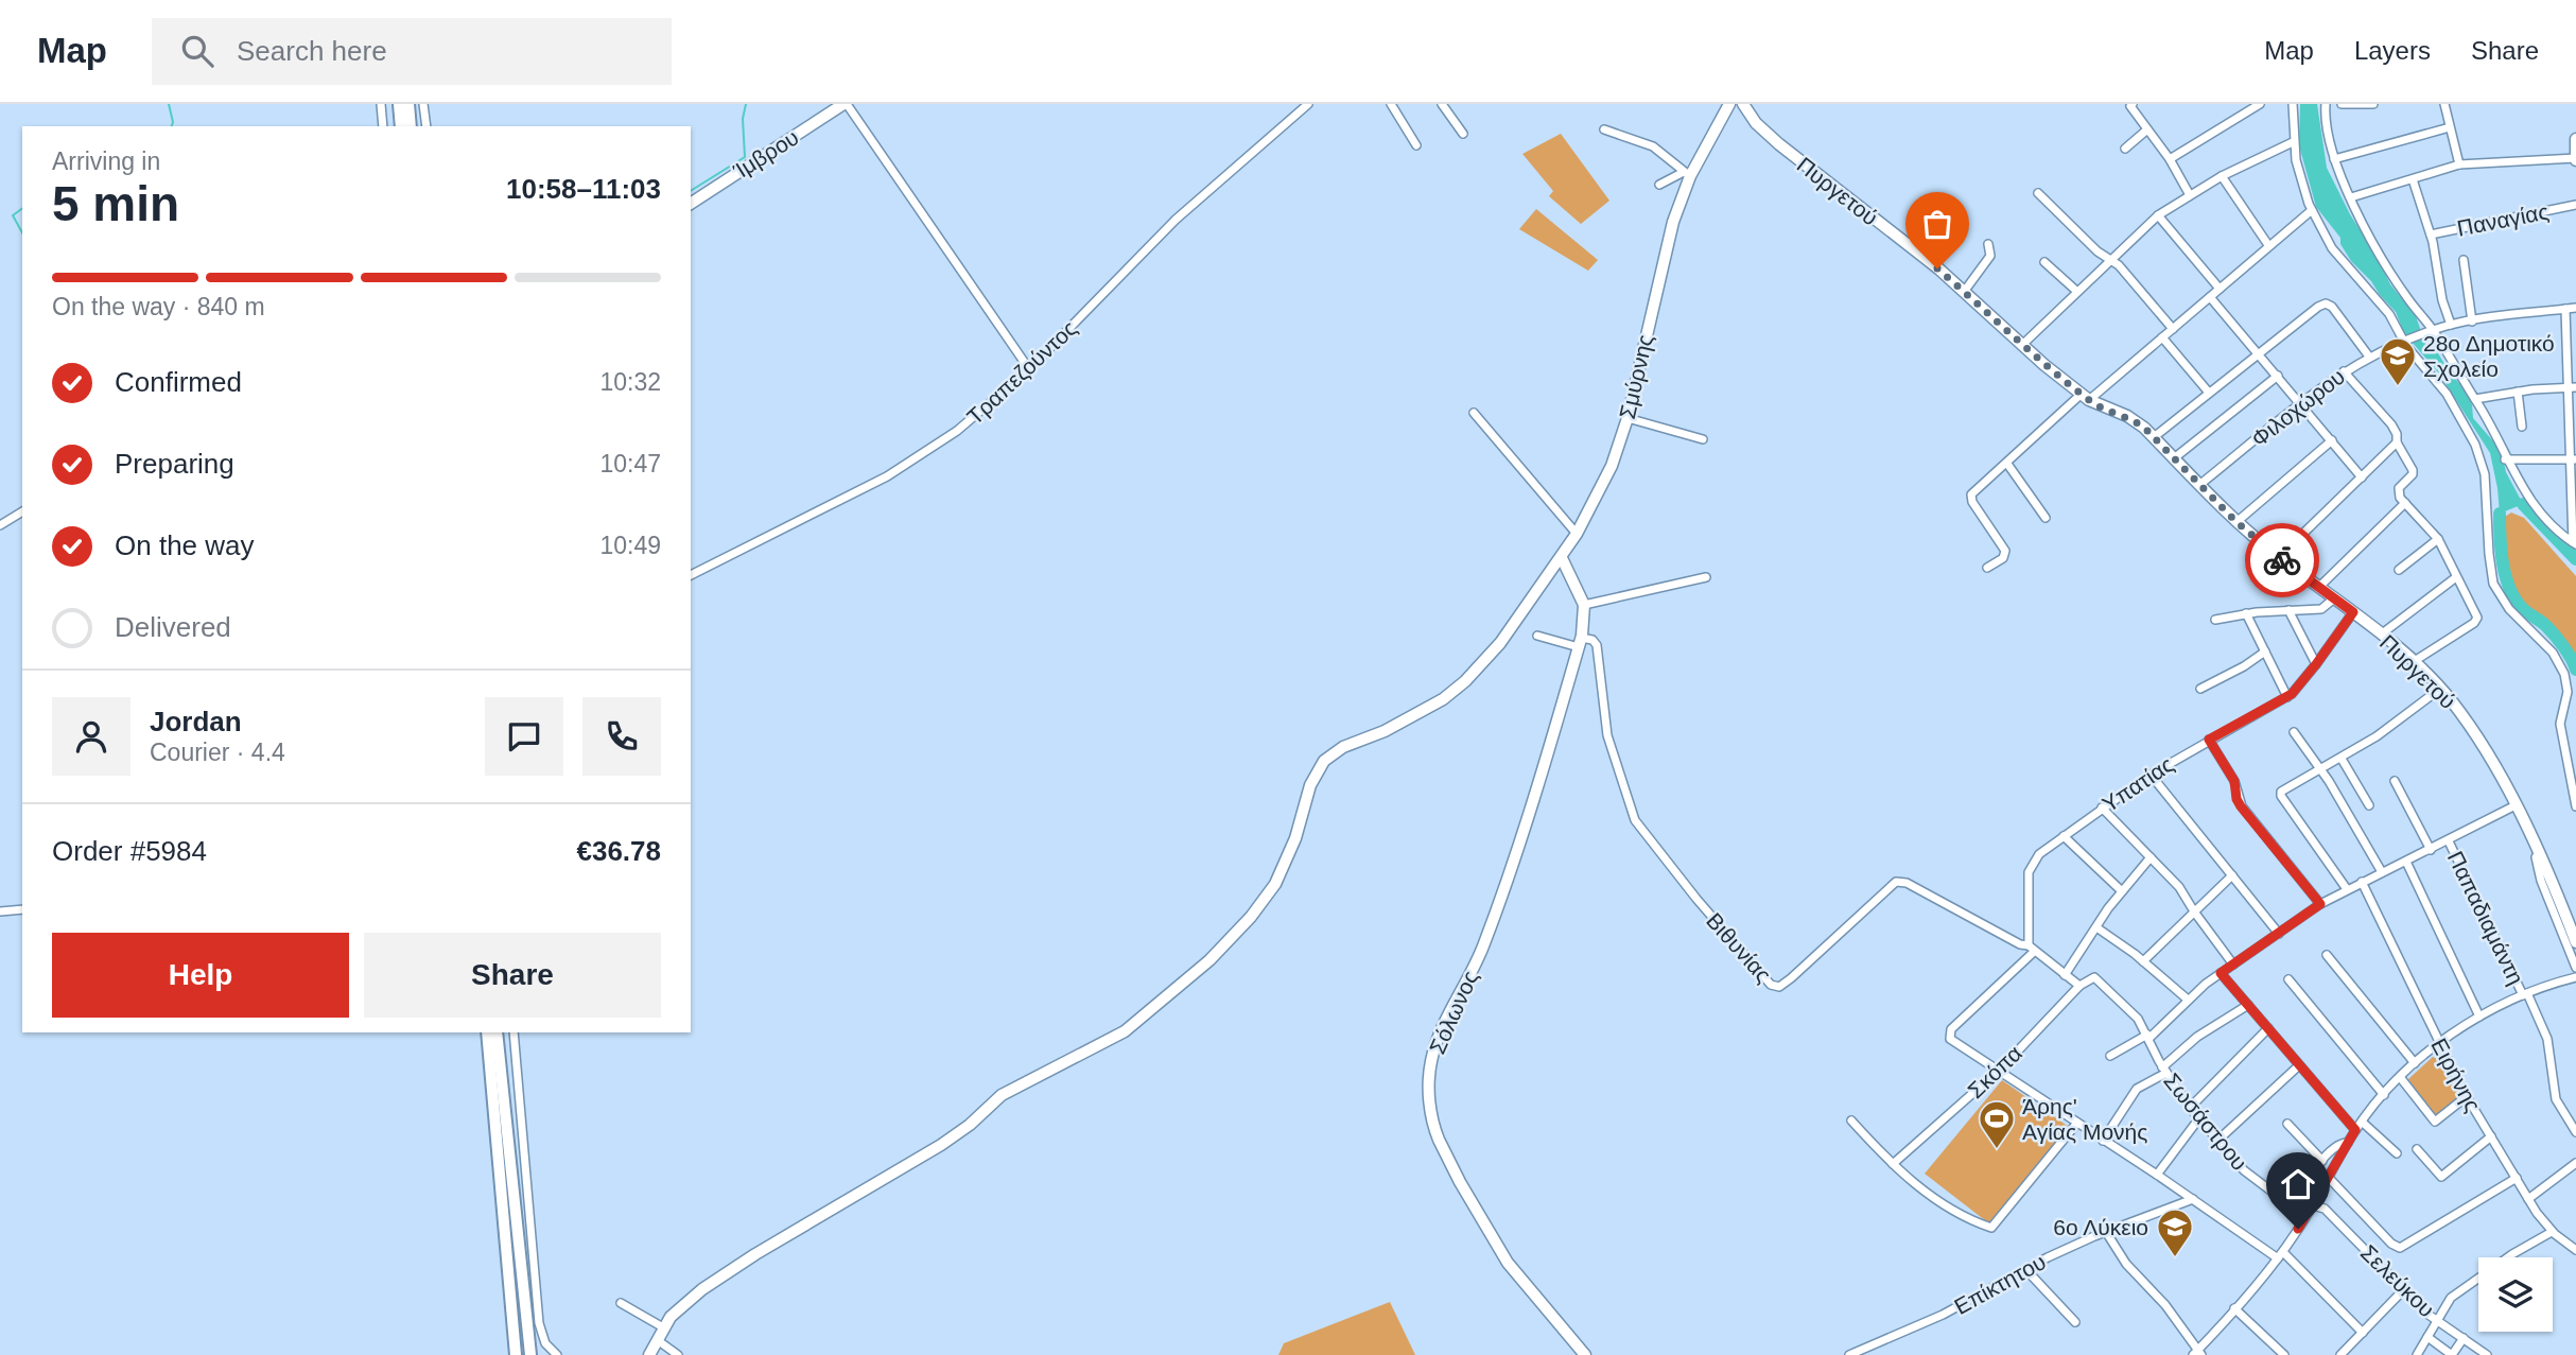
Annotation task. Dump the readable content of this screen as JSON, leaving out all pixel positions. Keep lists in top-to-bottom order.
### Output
{
  "streets": {
    "street": [
      "Ίμβρου",
      "Πυργετού",
      "Παναγίας",
      "Τραπεζούντος",
      "Σμύρνης",
      "Φιλοχώρου",
      "Υπατίας",
      "Παπαδιαμάντη",
      "Βιθυνίας",
      "Σόλωνος",
      "Σκόπα",
      "Ειρήνης",
      "Σωσάστρου",
      "Σελεύκου",
      "Επίκτητου"
    ]
  },
  "crossings": [
    ["Πυργετού", "Φιλοχώρου"],
    ["Πυργετού", "Υπατίας"],
    ["Υπατίας", "Βιθυνίας"],
    ["Βιθυνίας", "Σόλωνος"],
    ["Σκόπα", "Σωσάστρου"],
    ["Σωσάστρου", "Σελεύκου"]
  ],
  "places": {
    "school or university": ["28ο Δημοτικό Σχολείο", "6ο Λύκειο"],
    "sports": ["Άρης' Αγίας Μονής"]
  },
  "page": {
    "header": "Map",
    "search": "Search here",
    "nav": ["Map", "Layers", "Share"],
    "heading": ["5 min", "Arriving in", "10:58–11:03"],
    "panel": [
      "Jordan",
      "Courier · 4.4",
      "Order #5984",
      "€36.78"
    ],
    "bar": "On the way · 840 m",
    "list": [
      ["Confirmed", "10:32"],
      ["Preparing", "10:47"],
      ["On the way", "10:49"],
      "Delivered"
    ],
    "buttons": ["Help", "Share"]
  }
}
